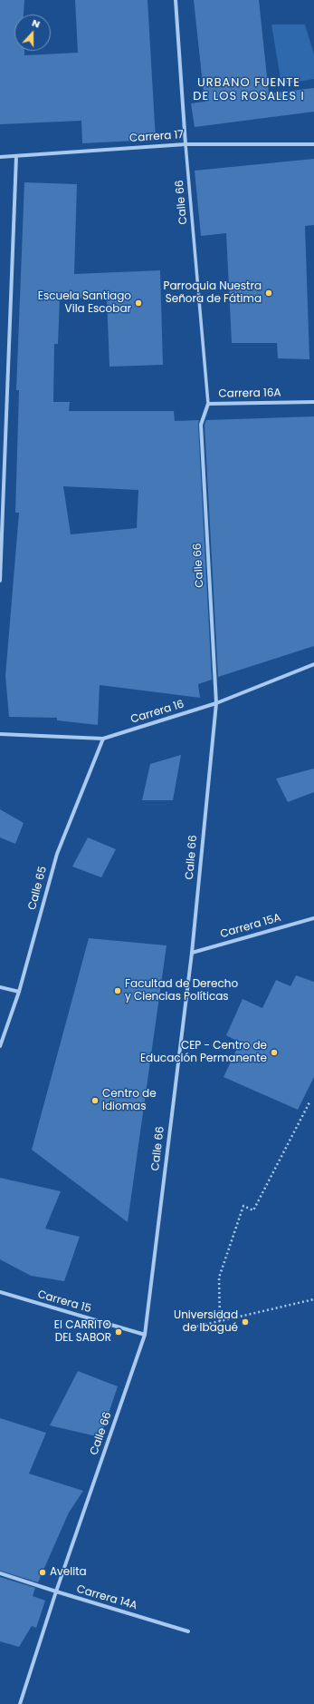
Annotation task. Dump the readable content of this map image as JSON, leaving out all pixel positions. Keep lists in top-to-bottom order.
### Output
{
  "streets": {
    "street": [
      "Carrera 17",
      "Calle 66",
      "Carrera 16A",
      "Carrera 16",
      "Calle 65",
      "Carrera 15A",
      "Carrera 15",
      "Carrera 14A"
    ]
  },
  "crossings": [
    ["Carrera 17", "Calle 66"],
    ["Calle 66", "Carrera 16A"],
    ["Calle 66", "Carrera 16"],
    ["Calle 66", "Carrera 15A"],
    ["Calle 66", "Carrera 15"],
    ["Calle 66", "Carrera 14A"],
    ["Carrera 16", "Calle 65"]
  ],
  "districts": ["URBANO FUENTE DE LOS ROSALES I"],
  "places": [
    "Parroquia Nuestra Señora de Fátima",
    "Escuela Santiago Vila Escobar",
    "Facultad de Derecho y Ciencias Políticas",
    "CEP - Centro de Educación Permanente",
    "Centro de Idiomas",
    "Universidad de Ibagué",
    "El CARRITO DEL SABOR",
    "Avelita"
  ],
  "north": "top"
}
